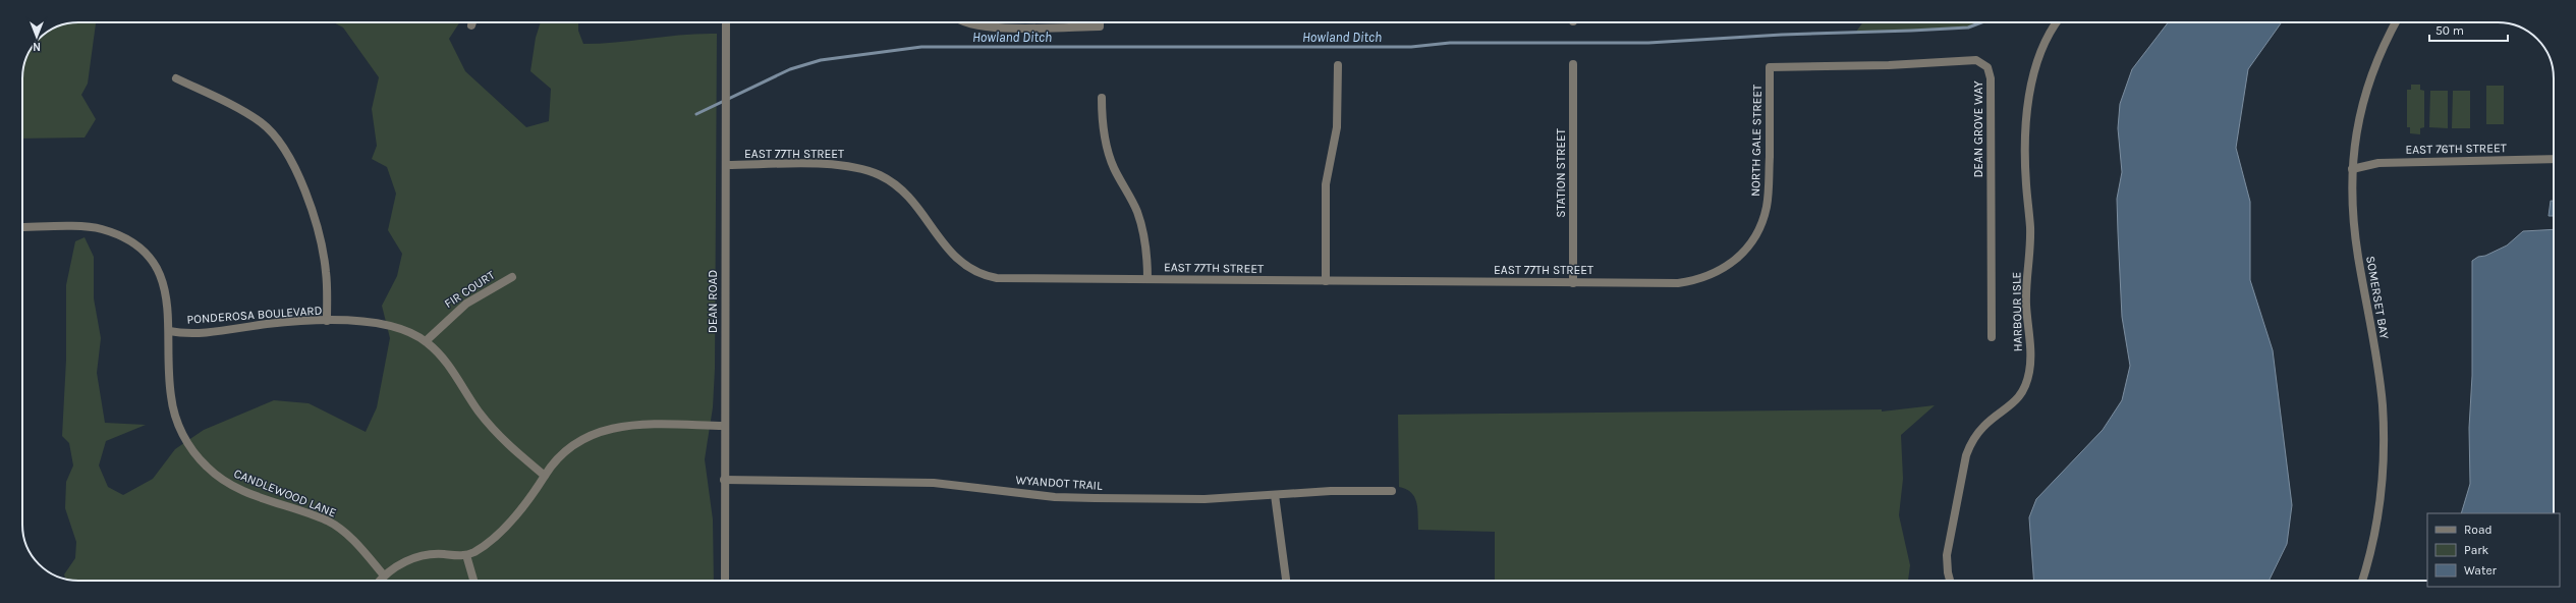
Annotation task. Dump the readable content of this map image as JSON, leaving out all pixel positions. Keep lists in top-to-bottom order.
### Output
{
  "streets": {
    "street": [
      "DEAN GROVE WAY",
      "NORTH GALE STREET",
      "EAST 76TH STREET",
      "EAST 77TH STREET",
      "STATION STREET",
      "FIR COURT",
      "SOMERSET BAY",
      "DEAN ROAD",
      "HARBOUR ISLE",
      "PONDEROSA BOULEVARD",
      "WYANDOT TRAIL",
      "CANDLEWOOD LANE"
    ]
  },
  "crossings": [
    ["DEAN GROVE WAY", "NORTH GALE STREET"],
    ["NORTH GALE STREET", "EAST 77TH STREET"],
    ["EAST 76TH STREET", "SOMERSET BAY"],
    ["EAST 77TH STREET", "STATION STREET"],
    ["EAST 77TH STREET", "DEAN ROAD"],
    ["FIR COURT", "PONDEROSA BOULEVARD"],
    ["DEAN ROAD", "WYANDOT TRAIL"],
    ["PONDEROSA BOULEVARD", "CANDLEWOOD LANE"]
  ],
  "water": ["Howland Ditch"],
  "legend": ["Road", "Park", "Water"],
  "scale_bar": "50 m",
  "north": "bottom"
}
